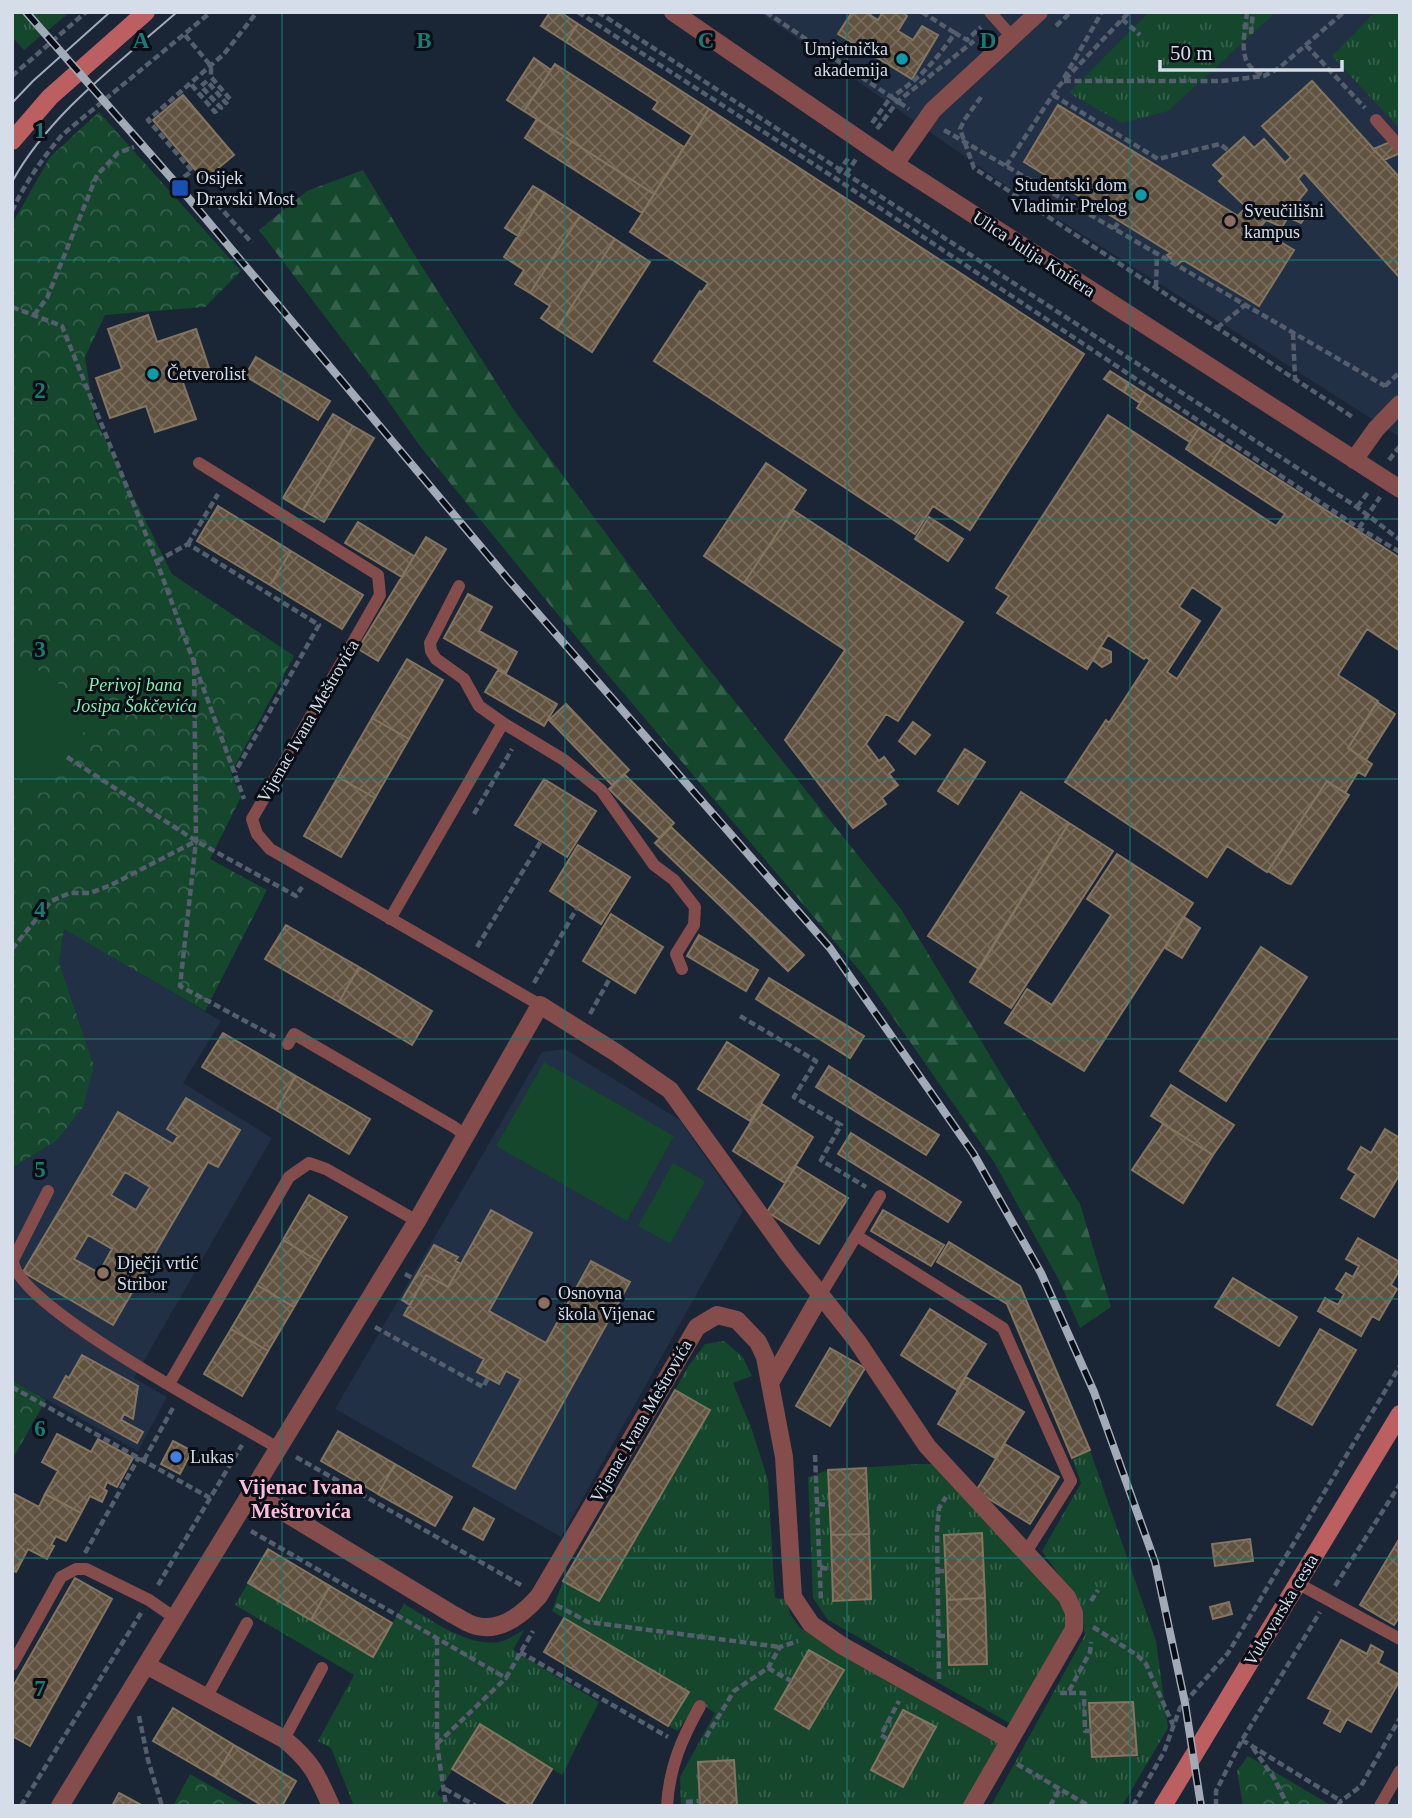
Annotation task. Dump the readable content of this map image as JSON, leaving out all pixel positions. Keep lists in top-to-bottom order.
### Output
{
  "streets": {
    "main road": ["Vukovarska cesta"],
    "street": ["Ulica Julija Knifera", "Vijenac Ivana Meštrovića"]
  },
  "districts": ["Vijenac Ivana Meštrovića"],
  "parks": ["Perivoj bana Josipa Šokčevića"],
  "places": {
    "other": [
      "Umjetnička akademija",
      "Studentski dom Vladimir Prelog",
      "Sveučilišni kampus",
      "Četverolist",
      "Dječji vrtić Stribor",
      "Osnovna škola Vijenac",
      "Lukas"
    ],
    "transit": ["Osijek Dravski Most"]
  },
  "scale_bar": "50 m",
  "grid": {
    "columns": [
      "A",
      "B",
      "C",
      "D"
    ],
    "rows": [
      "1",
      "2",
      "3",
      "4",
      "5",
      "6",
      "7"
    ]
  }
}
